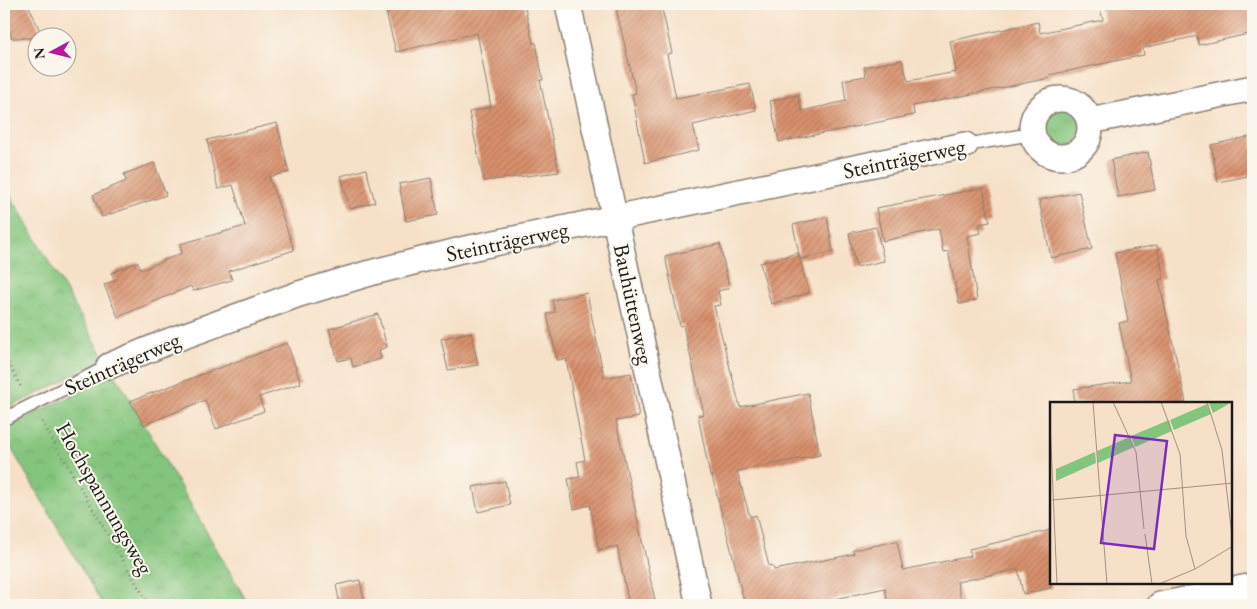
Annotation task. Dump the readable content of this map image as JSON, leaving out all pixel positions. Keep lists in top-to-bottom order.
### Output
{
  "streets": {
    "street": ["Steinträgerweg", "Bauhüttenweg"],
    "path": ["Hochspannungsweg"]
  },
  "crossings": [
    ["Steinträgerweg", "Bauhüttenweg"],
    ["Steinträgerweg", "Hochspannungsweg"]
  ],
  "north": "left"
}
